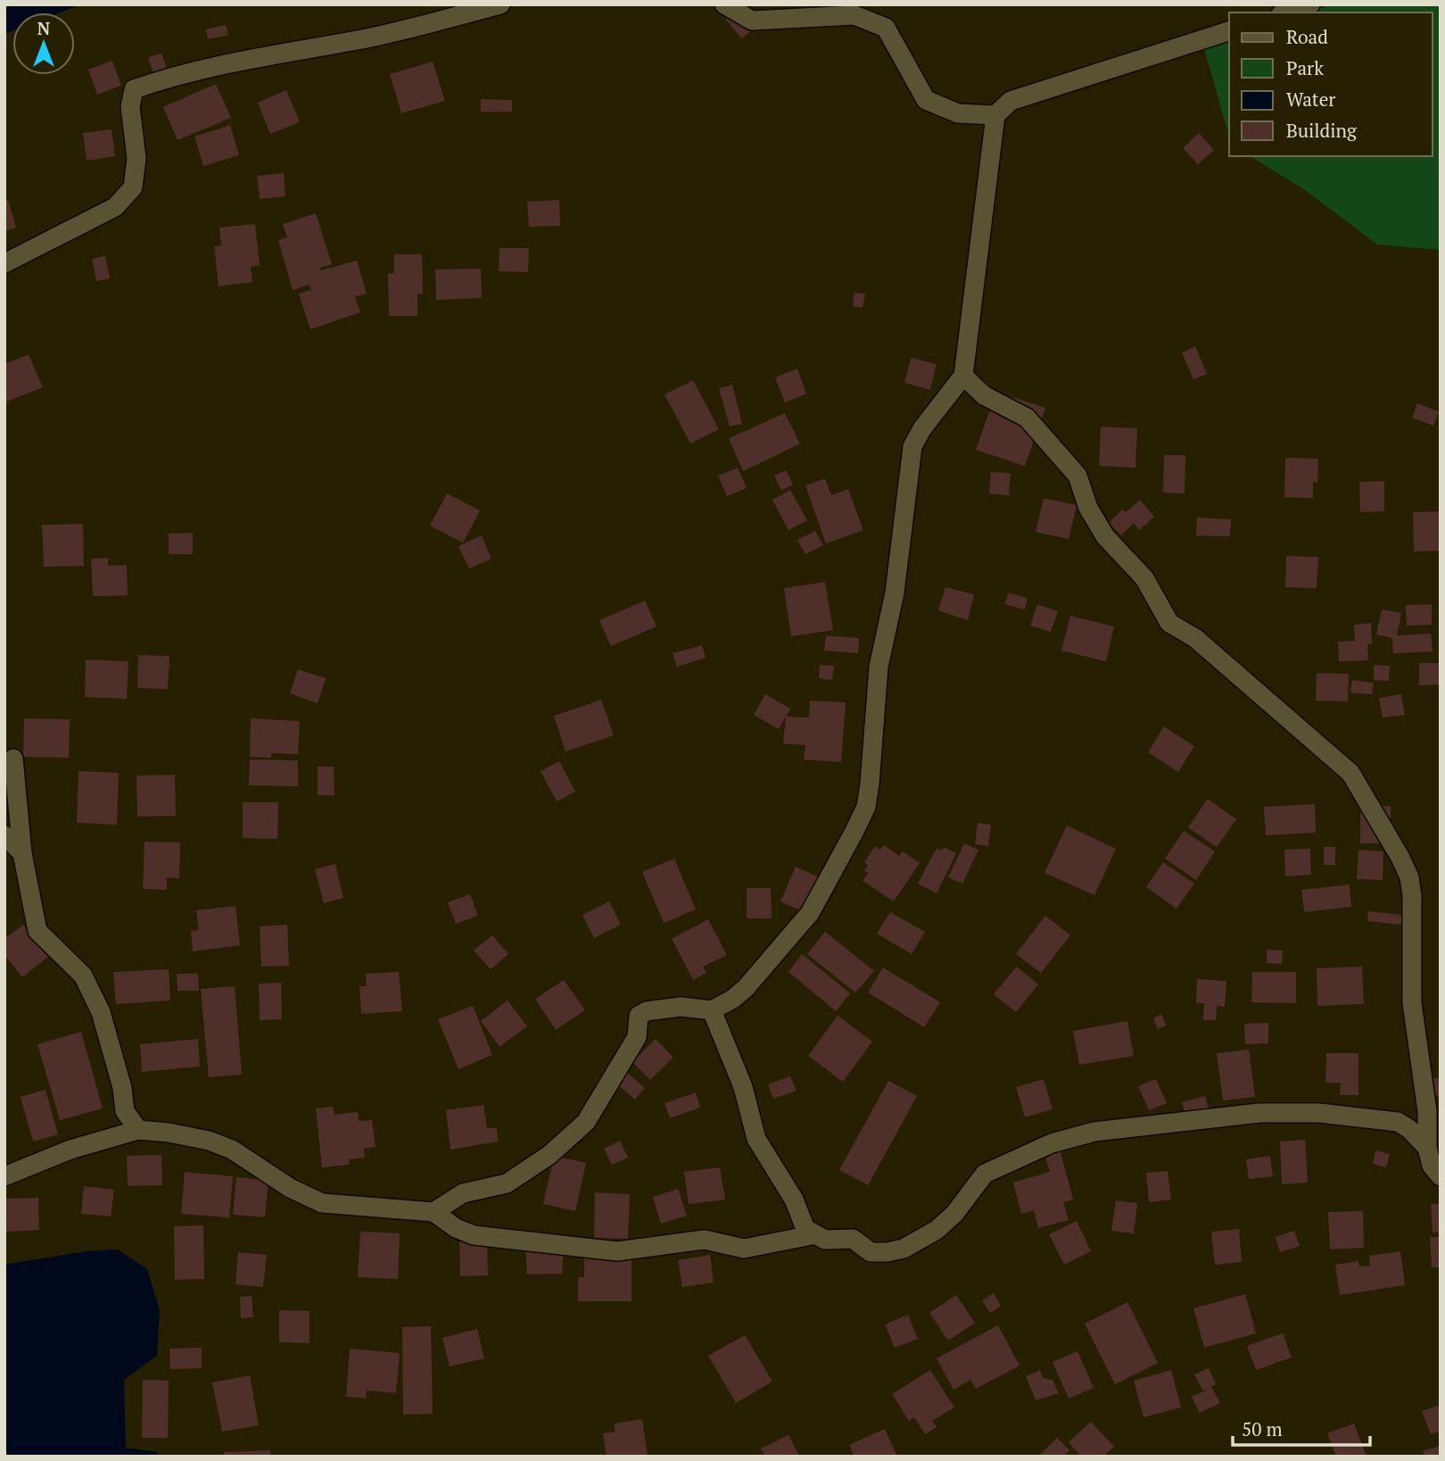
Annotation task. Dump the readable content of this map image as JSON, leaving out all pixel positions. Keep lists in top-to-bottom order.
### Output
{
  "legend": [
    "Road",
    "Park",
    "Water",
    "Building"
  ],
  "scale_bar": "50 m",
  "north": "top"
}
